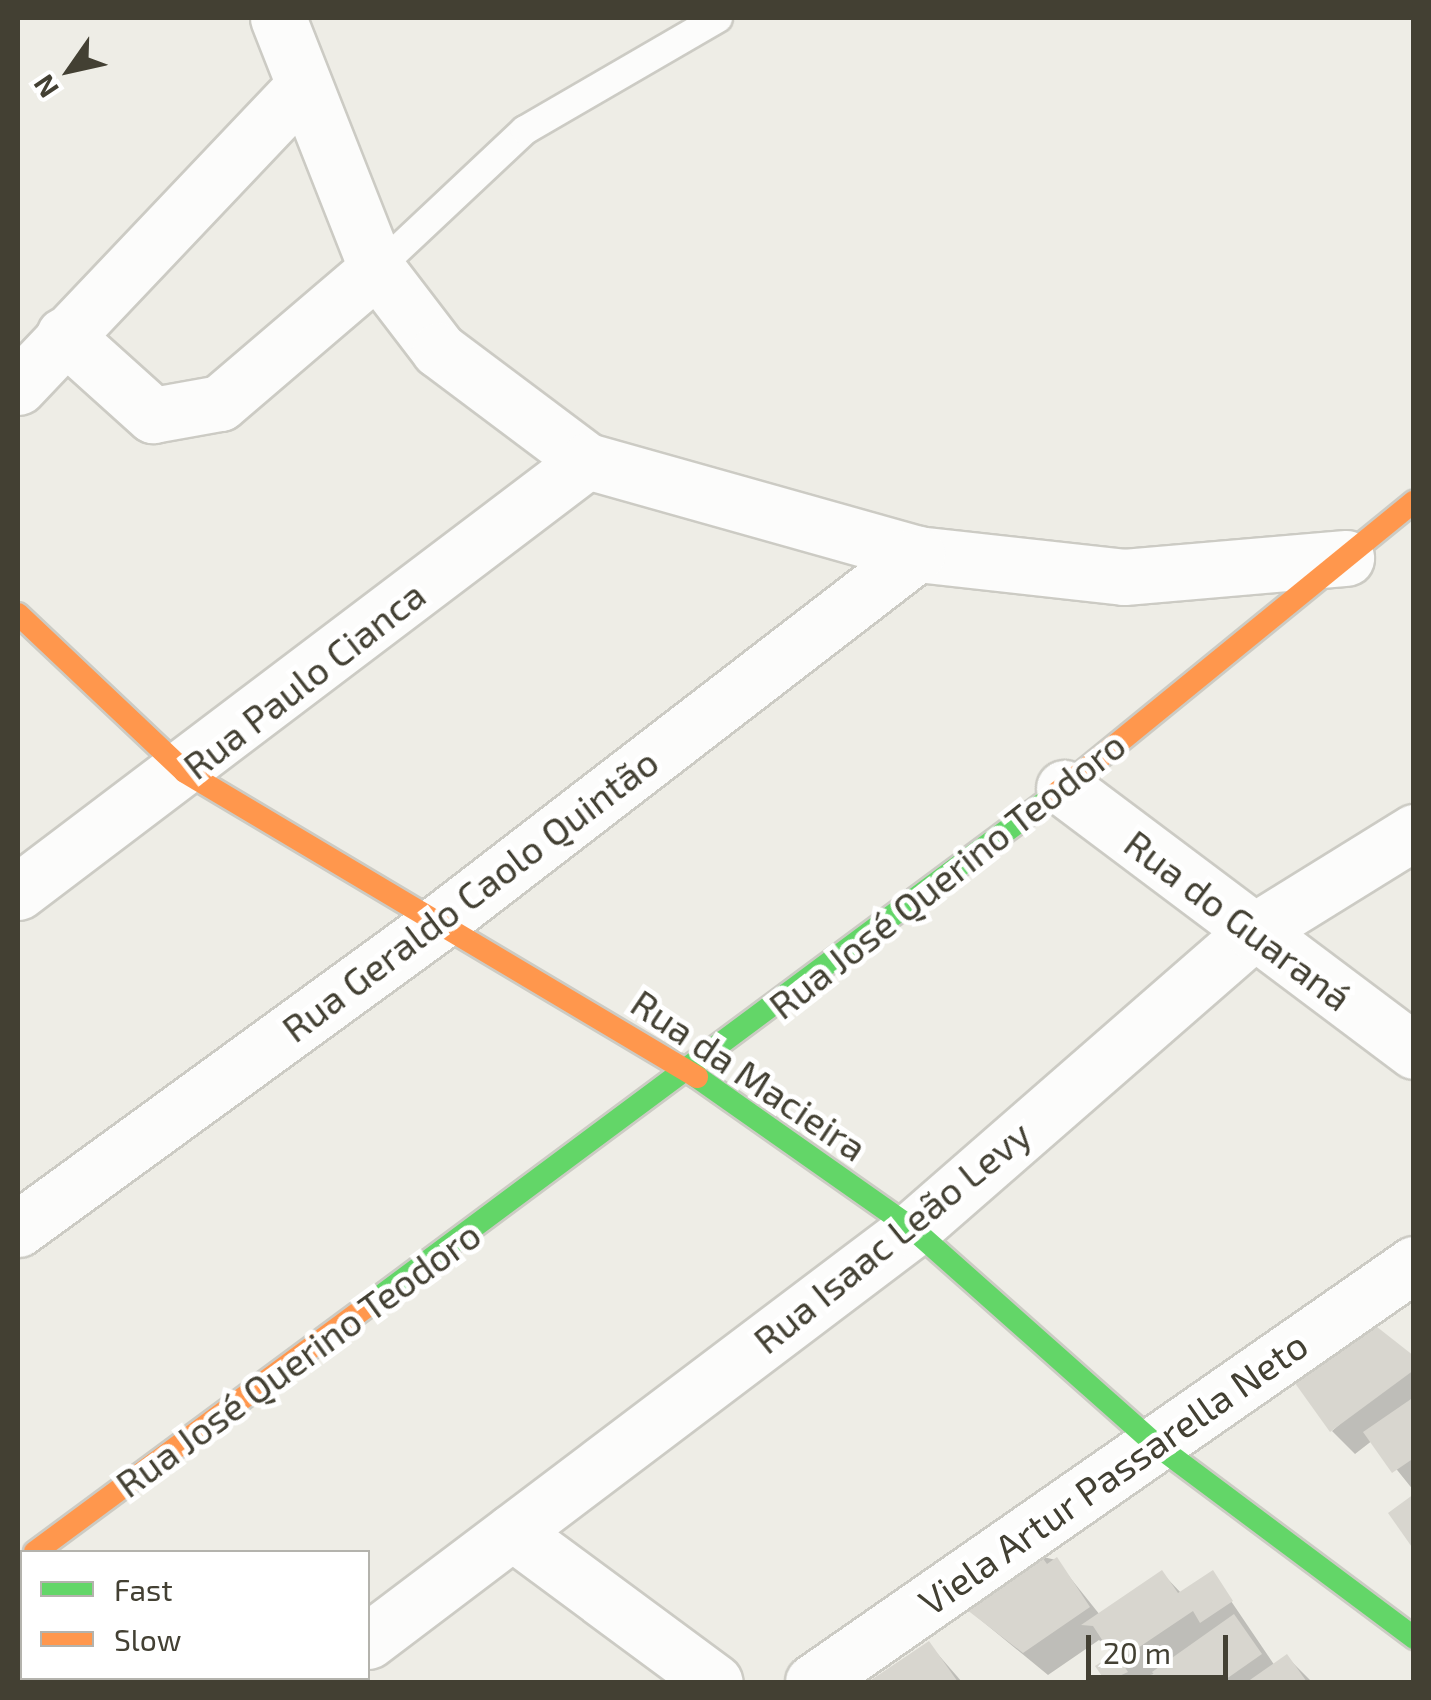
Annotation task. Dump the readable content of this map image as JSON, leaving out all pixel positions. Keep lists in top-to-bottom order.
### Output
{
  "streets": {
    "street": [
      "Rua Paulo Cianca",
      "Rua José Querino Teodoro",
      "Rua Geraldo Caolo Quintão",
      "Rua do Guaraná",
      "Rua da Macieira",
      "Rua Isaac Leão Levy",
      "Viela Artur Passarella Neto"
    ]
  },
  "crossings": [
    ["Rua Paulo Cianca", "Rua da Macieira"],
    ["Rua José Querino Teodoro", "Rua do Guaraná"],
    ["Rua José Querino Teodoro", "Rua da Macieira"],
    ["Rua Geraldo Caolo Quintão", "Rua da Macieira"],
    ["Rua do Guaraná", "Rua Isaac Leão Levy"],
    ["Rua da Macieira", "Rua Isaac Leão Levy"],
    ["Rua da Macieira", "Viela Artur Passarella Neto"]
  ],
  "legend": ["Fast", "Slow"],
  "scale_bar": "20 m",
  "north": "bottom left"
}
